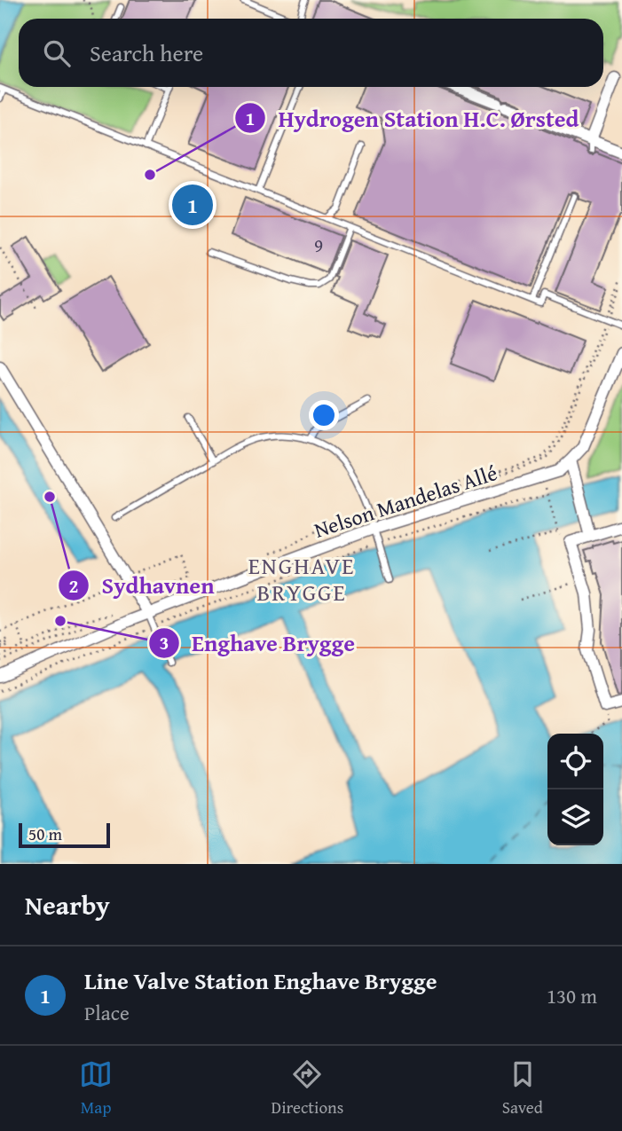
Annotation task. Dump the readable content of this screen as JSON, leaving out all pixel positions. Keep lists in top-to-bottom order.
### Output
{
  "streets": {
    "street": ["Nelson Mandelas Allé"]
  },
  "districts": ["ENGHAVE BRYGGE"],
  "places": ["Hydrogen Station H.C. Ørsted", "Sydhavnen", "Enghave Brygge"],
  "house_numbers": ["9"],
  "scale_bar": "50 m",
  "page": {
    "search": "Search here",
    "pins": "1",
    "scale": "50 m",
    "heading": "Nearby",
    "list": [
      {
        "mark": "1",
        "name": "Line Valve Station Enghave Brygge",
        "note": "Place",
        "value": "130 m"
      }
    ],
    "nav": ["Map", "Directions", "Saved"]
  }
}
